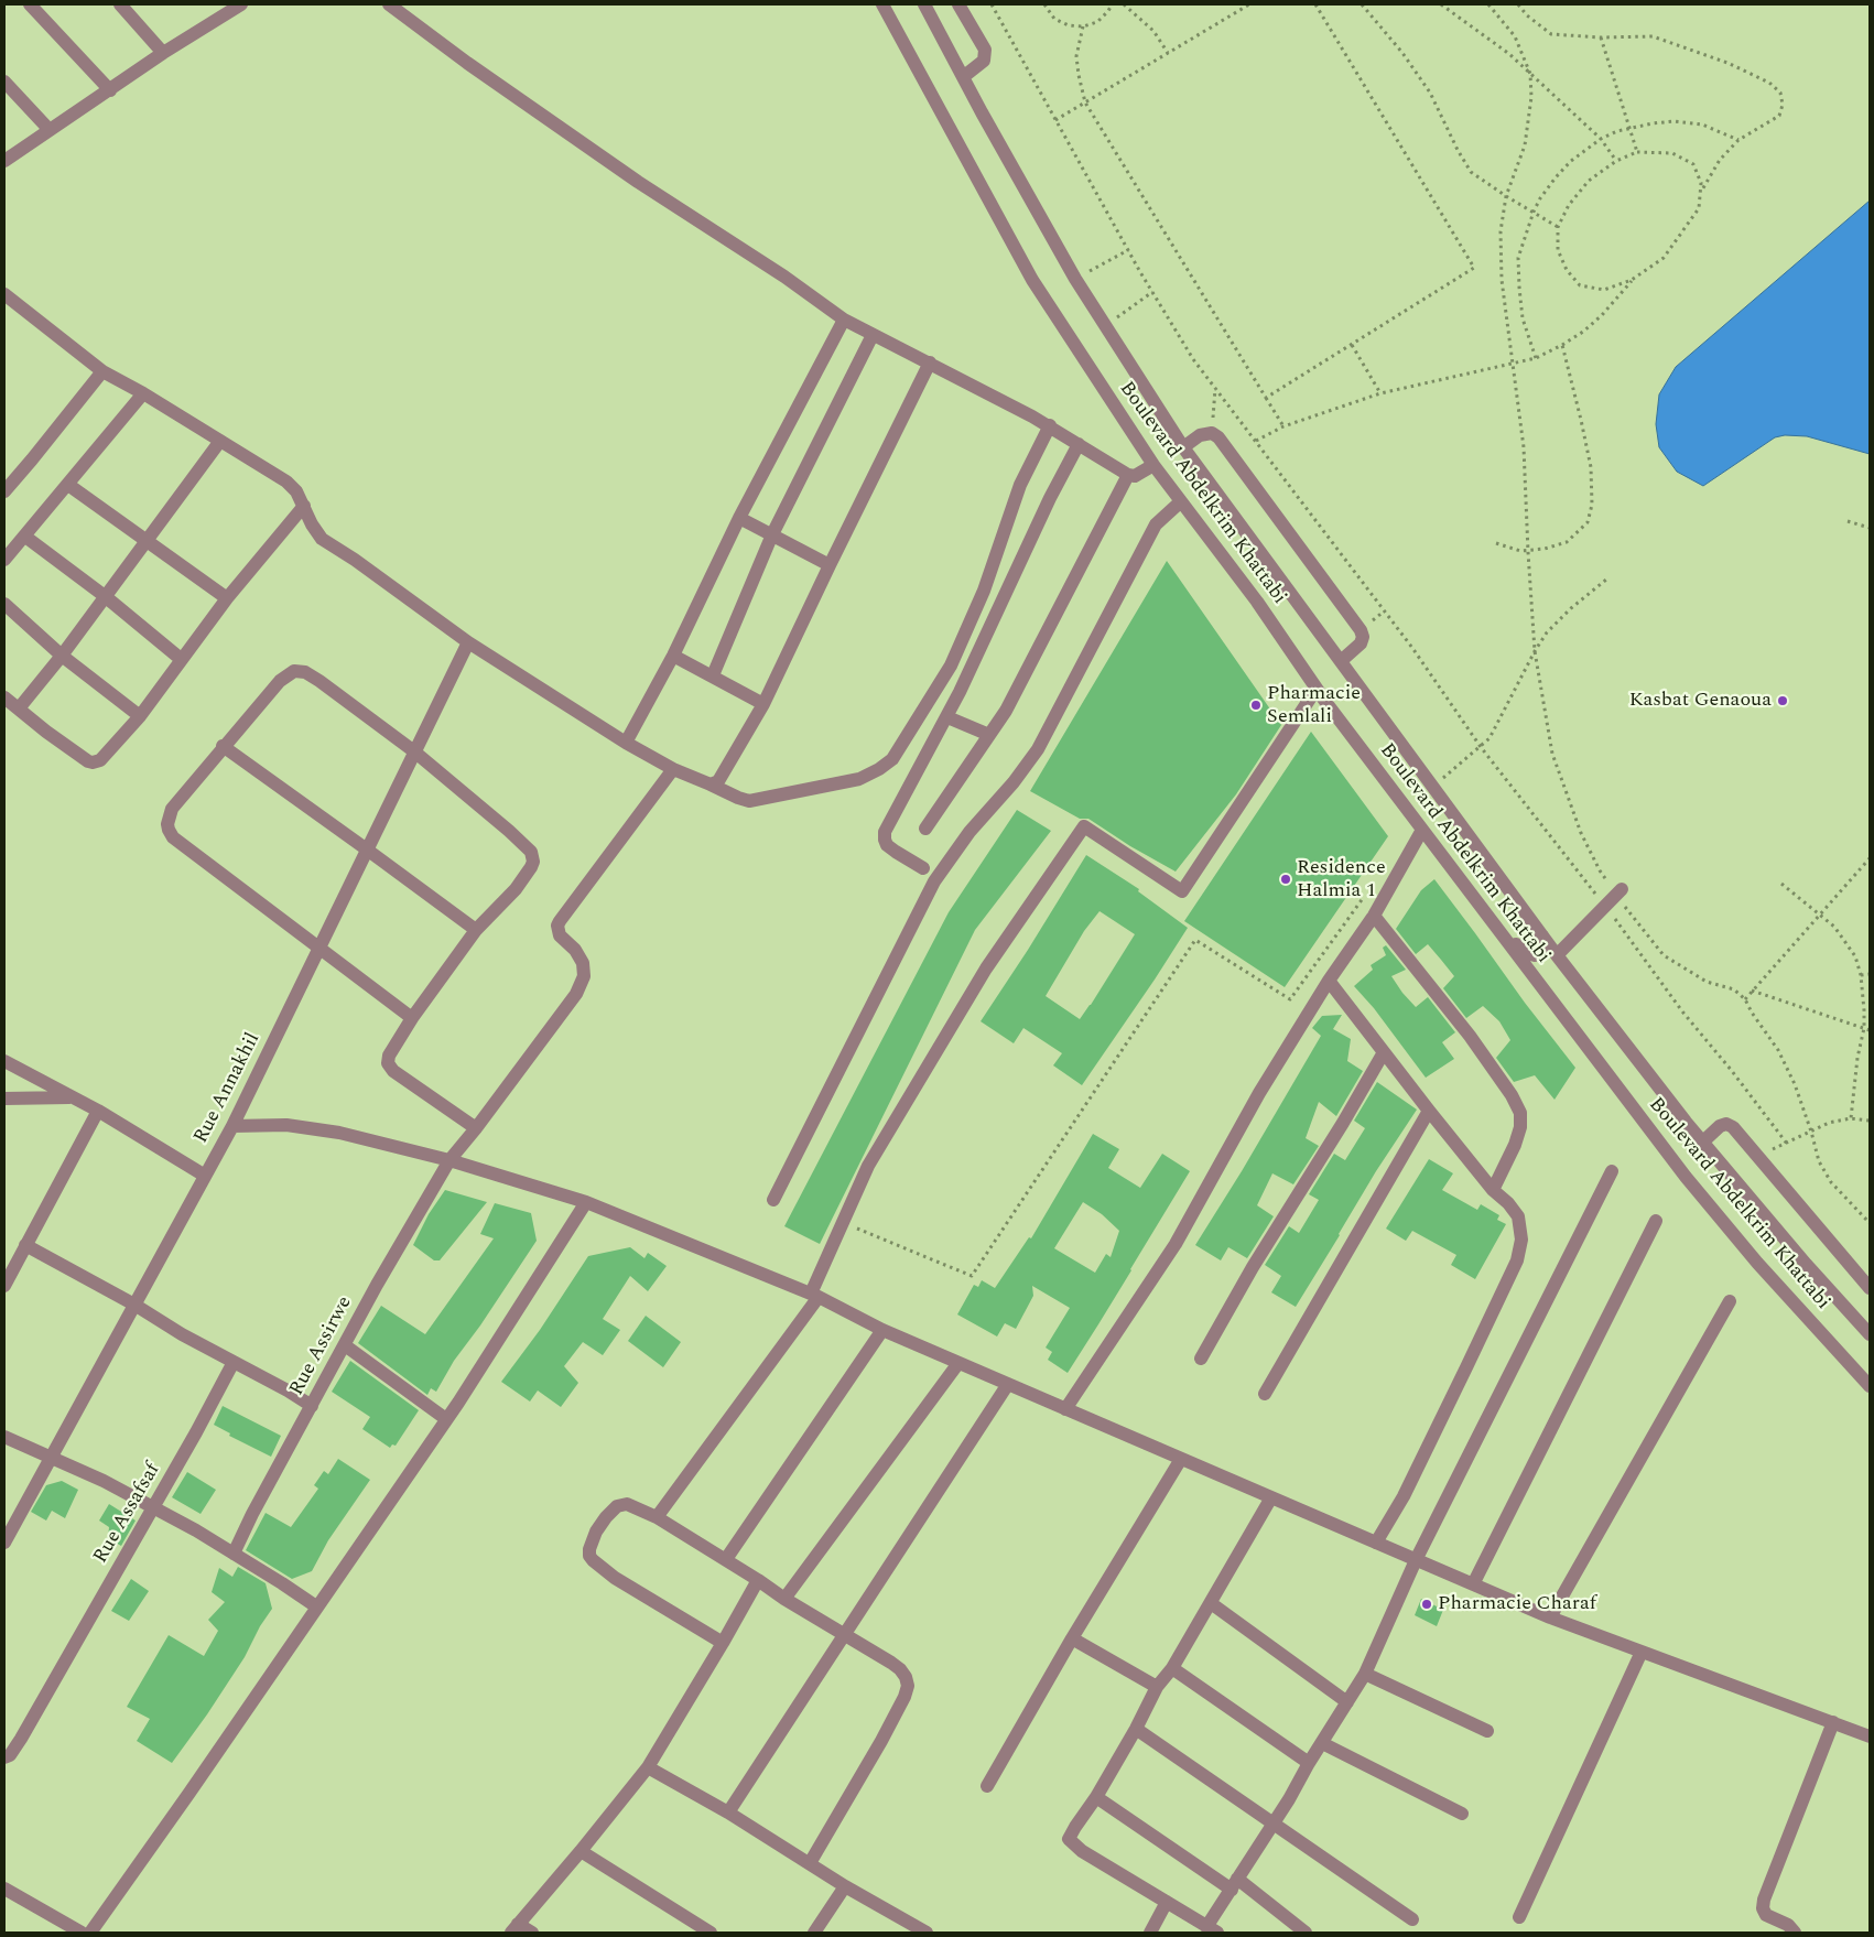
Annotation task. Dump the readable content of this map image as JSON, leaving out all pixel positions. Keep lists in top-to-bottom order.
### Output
{
  "streets": {
    "street": [
      "Boulevard Abdelkrim Khattabi",
      "Rue Annakhil",
      "Rue Assirwe",
      "Rue Assafsaf"
    ]
  },
  "places": [
    "Kasbat Genaoua",
    "Pharmacie Semlali",
    "Residence Halmia 1",
    "Pharmacie Charaf"
  ]
}
